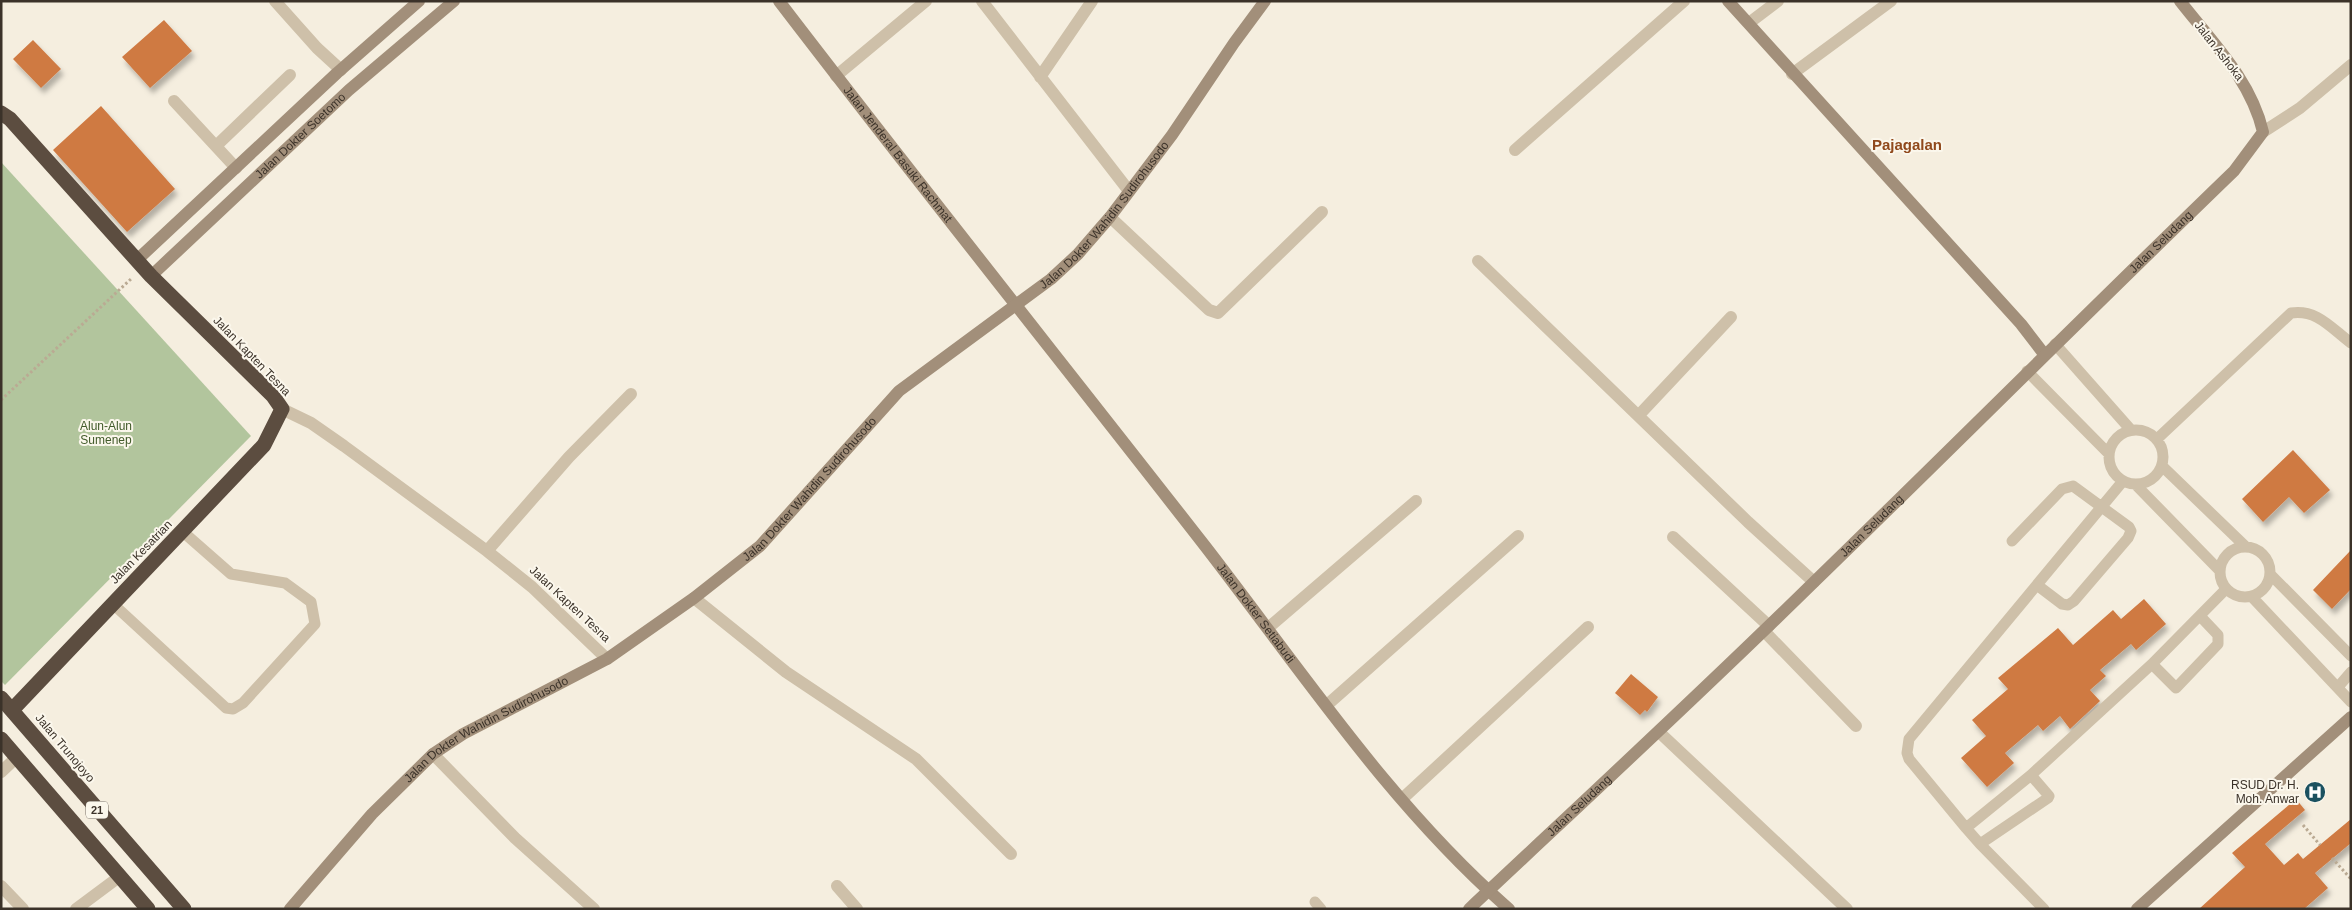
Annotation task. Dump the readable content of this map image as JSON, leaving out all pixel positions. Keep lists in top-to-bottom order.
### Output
{
  "streets": {
    "highway": [
      "Jalan Kapten Tesna",
      "Jalan Kesatrian",
      "Jalan Trunojoyo",
      "21"
    ],
    "street": [
      "Jalan Ashoka",
      "Jalan Dokter Soetomo",
      "Jalan Jenderal Basuki Rachmat",
      "Jalan Dokter Wahidin Sudirohusodo",
      "Jalan Seludang",
      "Jalan Dokter Setiabudi"
    ]
  },
  "crossings": [
    ["Jalan Ashoka", "Jalan Seludang"],
    ["Jalan Dokter Soetomo", "Jalan Kapten Tesna"],
    ["Jalan Jenderal Basuki Rachmat", "Jalan Dokter Wahidin Sudirohusodo"],
    ["Jalan Jenderal Basuki Rachmat", "Jalan Dokter Setiabudi"],
    ["Jalan Dokter Wahidin Sudirohusodo", "Jalan Kapten Tesna"],
    ["Jalan Dokter Wahidin Sudirohusodo", "Jalan Dokter Setiabudi"],
    ["Jalan Seludang", "Jalan Dokter Setiabudi"],
    ["Jalan Kapten Tesna", "Jalan Kesatrian"],
    ["Jalan Kesatrian", "Jalan Trunojoyo"]
  ],
  "districts": ["Pajagalan"],
  "parks": ["Alun-Alun Sumenep"],
  "places": {
    "hospital": ["RSUD Dr. H. Moh. Anwar"]
  }
}
